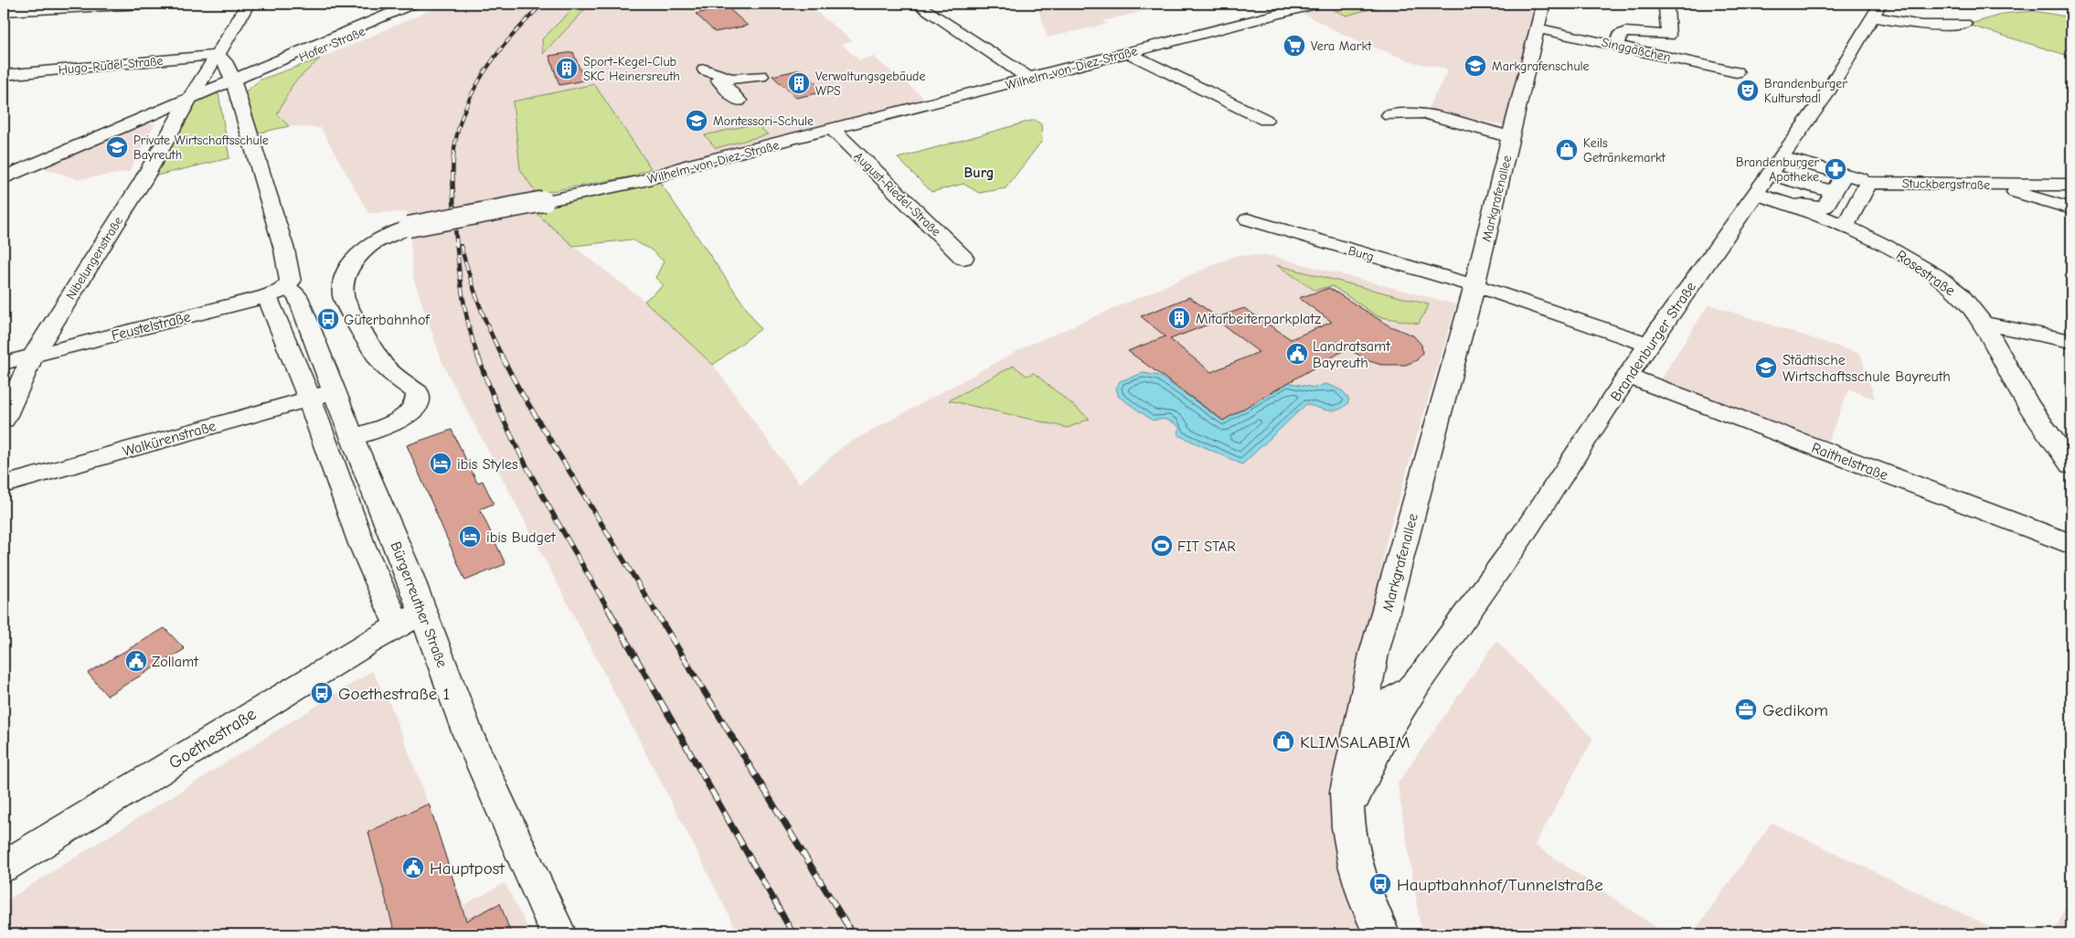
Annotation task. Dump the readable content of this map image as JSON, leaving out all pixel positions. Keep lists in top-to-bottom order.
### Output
{
  "streets": {
    "street": [
      "Hofer Straße",
      "Singgäßchen",
      "Hugo-Rüdel-Straße",
      "Wilhelm-von-Diez-Straße",
      "Stuckbergstraße",
      "August-Riedel-Straße",
      "Markgrafenallee",
      "Burg",
      "Nibelungenstraße",
      "Rosestraße",
      "Feustelstraße",
      "Brandenburger Straße",
      "Walkürenstraße",
      "Raithelstraße",
      "Bürgerreuther Straße",
      "Goethestraße"
    ]
  },
  "crossings": [
    ["Hofer Straße", "Hugo-Rüdel-Straße"],
    ["Hofer Straße", "Nibelungenstraße"],
    ["Hofer Straße", "Bürgerreuther Straße"],
    ["Singgäßchen", "Markgrafenallee"],
    ["Hugo-Rüdel-Straße", "Nibelungenstraße"],
    ["Hugo-Rüdel-Straße", "Bürgerreuther Straße"],
    ["Wilhelm-von-Diez-Straße", "August-Riedel-Straße"],
    ["Wilhelm-von-Diez-Straße", "Bürgerreuther Straße"],
    ["Stuckbergstraße", "Rosestraße"],
    ["Markgrafenallee", "Burg"],
    ["Markgrafenallee", "Brandenburger Straße"],
    ["Nibelungenstraße", "Feustelstraße"],
    ["Nibelungenstraße", "Bürgerreuther Straße"],
    ["Rosestraße", "Brandenburger Straße"],
    ["Feustelstraße", "Bürgerreuther Straße"],
    ["Brandenburger Straße", "Raithelstraße"],
    ["Walkürenstraße", "Bürgerreuther Straße"],
    ["Bürgerreuther Straße", "Goethestraße"]
  ],
  "districts": ["Burg"],
  "places": {
    "supermarket": ["Vera Markt"],
    "school or university": [
      "Markgrafenschule",
      "Montessori-Schule",
      "Private Wirtschaftsschule Bayreuth",
      "Städtische Wirtschaftsschule Bayreuth"
    ],
    "building": ["Sport-Kegel-Club SKC Heinersreuth", "Verwaltungsgebäude WPS", "Mitarbeiterparkplatz"],
    "theatre": ["Brandenburger Kulturstadl"],
    "shop": ["Keils Getränkemarkt", "KLIMSALABIM"],
    "pharmacy": ["Brandenburger Apotheke"],
    "bus stop": ["Güterbahnhof", "Goethestraße 1", "Hauptbahnhof/Tunnelstraße"],
    "public building": ["Landratsamt Bayreuth", "Zollamt", "Hauptpost"],
    "hotel": ["ibis Styles", "ibis Budget"],
    "sports": ["FIT STAR"],
    "office": ["Gedikom"]
  }
}
